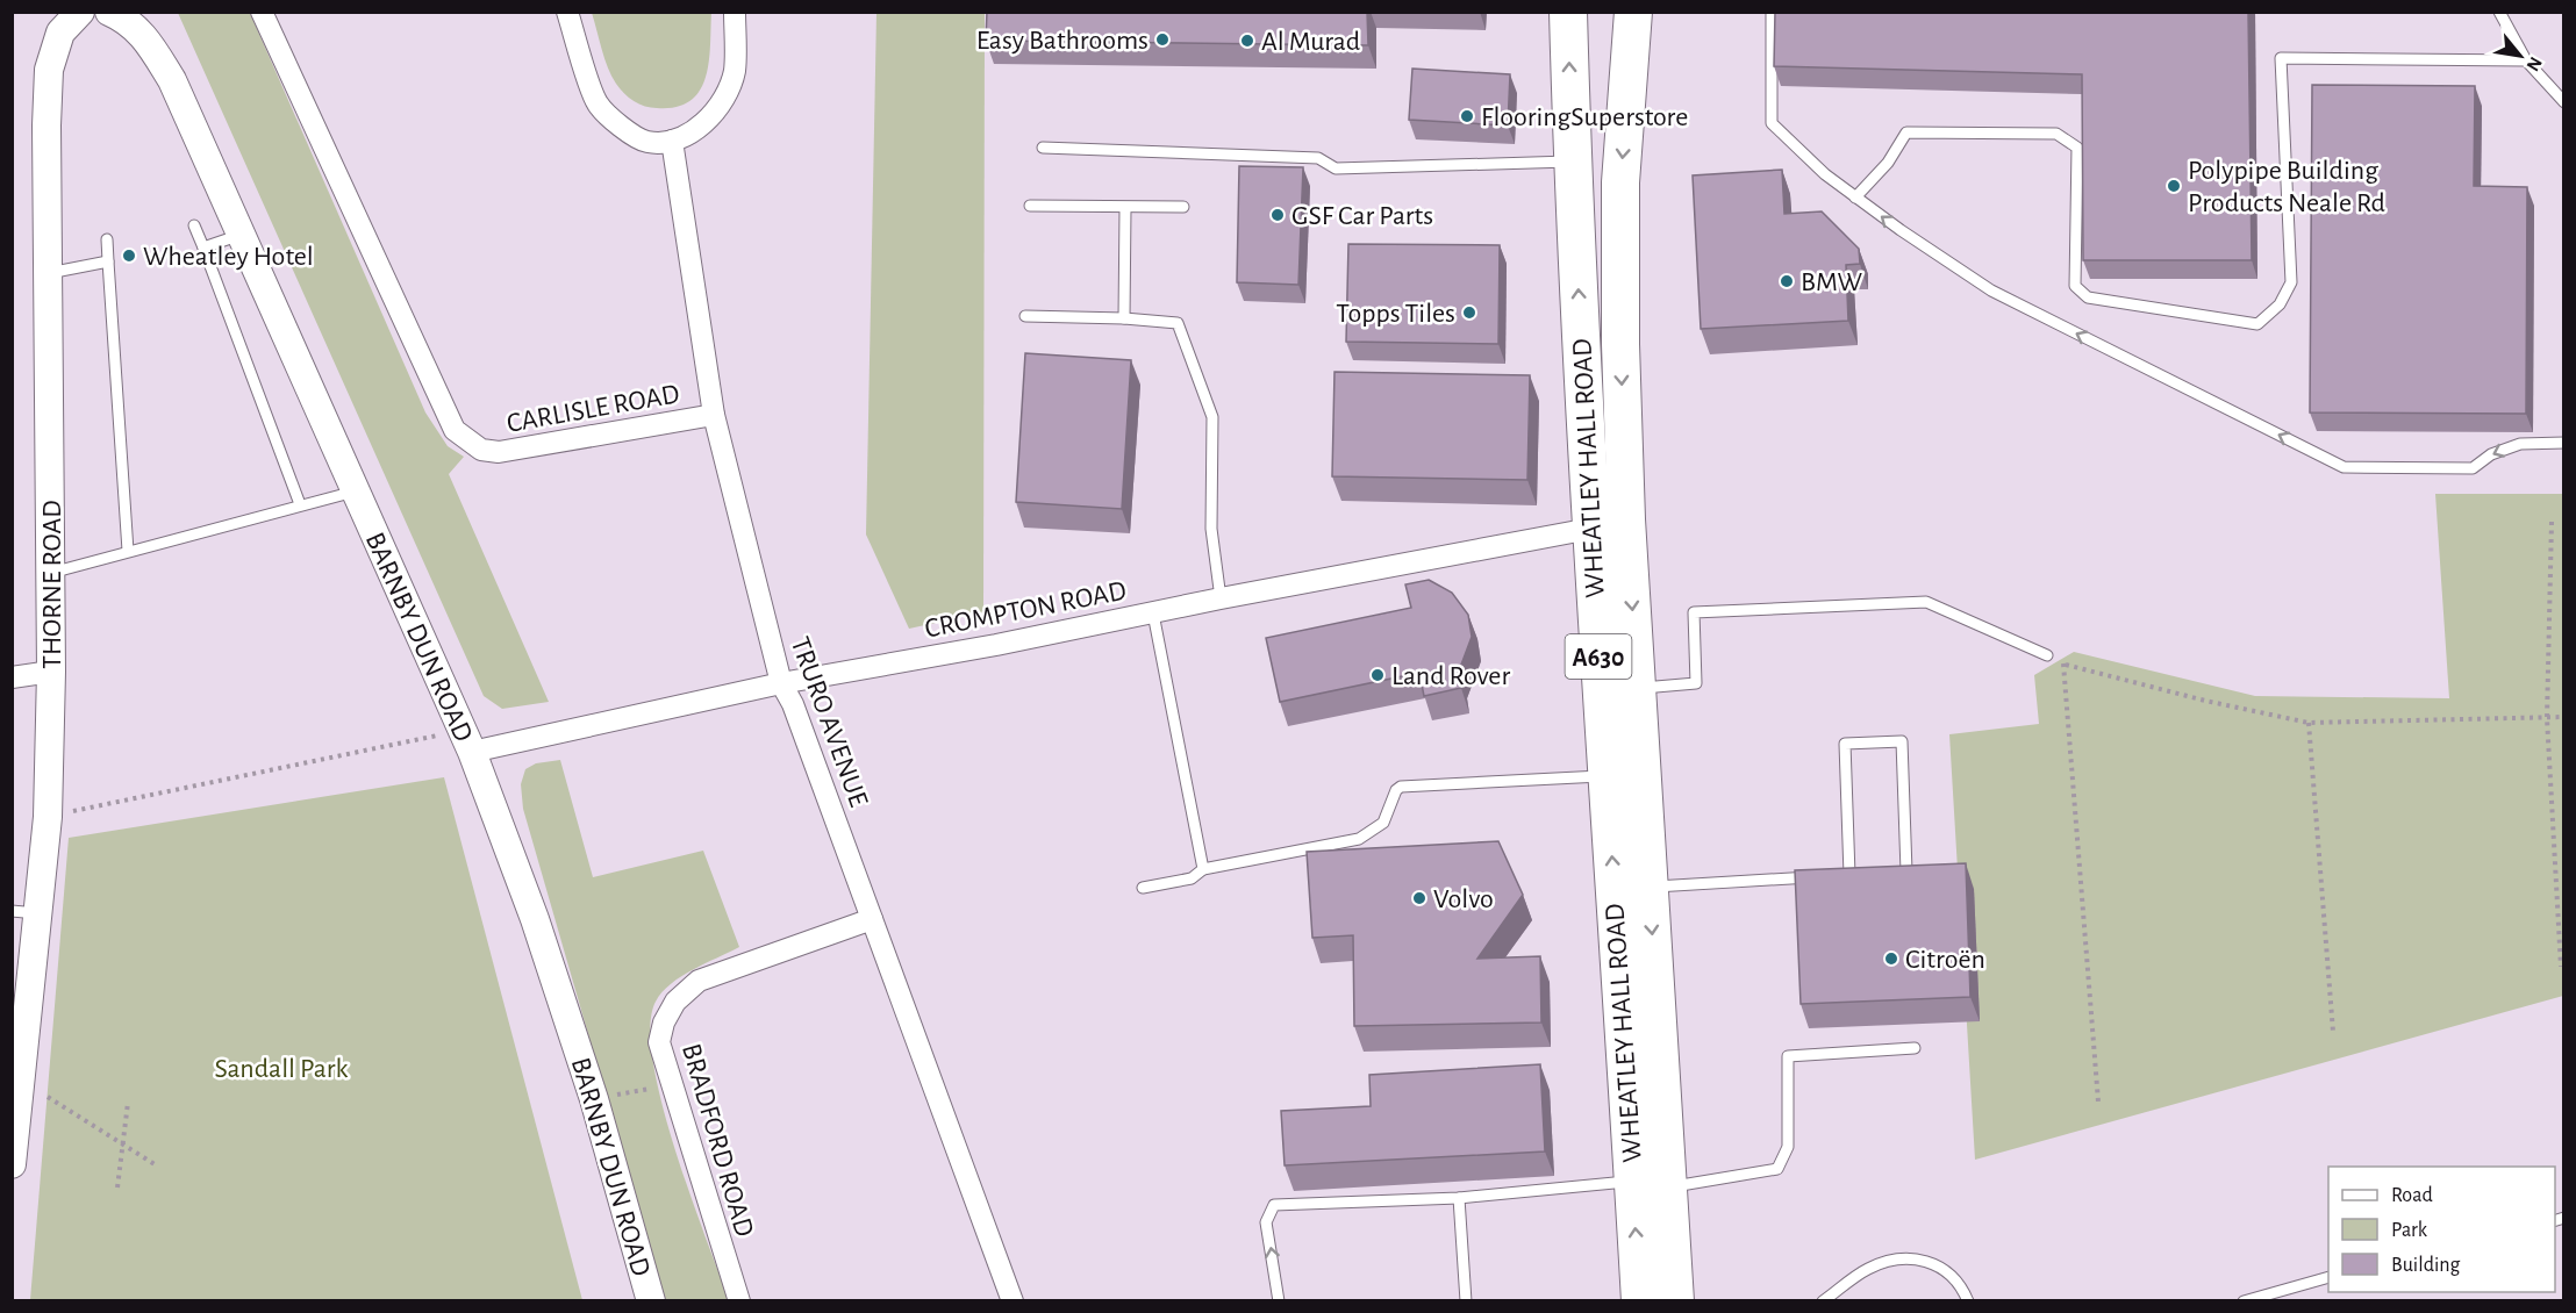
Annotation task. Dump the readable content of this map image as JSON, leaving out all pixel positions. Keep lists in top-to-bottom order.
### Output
{
  "streets": {
    "highway": ["WHEATLEY HALL ROAD", "A630"],
    "street": [
      "CARLISLE ROAD",
      "THORNE ROAD",
      "CROMPTON ROAD",
      "BARNBY DUN ROAD",
      "TRURO AVENUE",
      "BRADFORD ROAD"
    ]
  },
  "crossings": [
    ["CARLISLE ROAD", "TRURO AVENUE"],
    ["WHEATLEY HALL ROAD", "CROMPTON ROAD"],
    ["CROMPTON ROAD", "BARNBY DUN ROAD"],
    ["CROMPTON ROAD", "TRURO AVENUE"],
    ["TRURO AVENUE", "BRADFORD ROAD"]
  ],
  "parks": ["Sandall Park"],
  "places": [
    "Easy Bathrooms",
    "Al Murad",
    "FlooringSuperstore",
    "Polypipe Building Products Neale Rd",
    "GSF Car Parts",
    "Wheatley Hotel",
    "BMW",
    "Topps Tiles",
    "Land Rover",
    "Volvo",
    "Citroën"
  ],
  "legend": ["Road", "Park", "Building"],
  "north": "bottom right"
}
